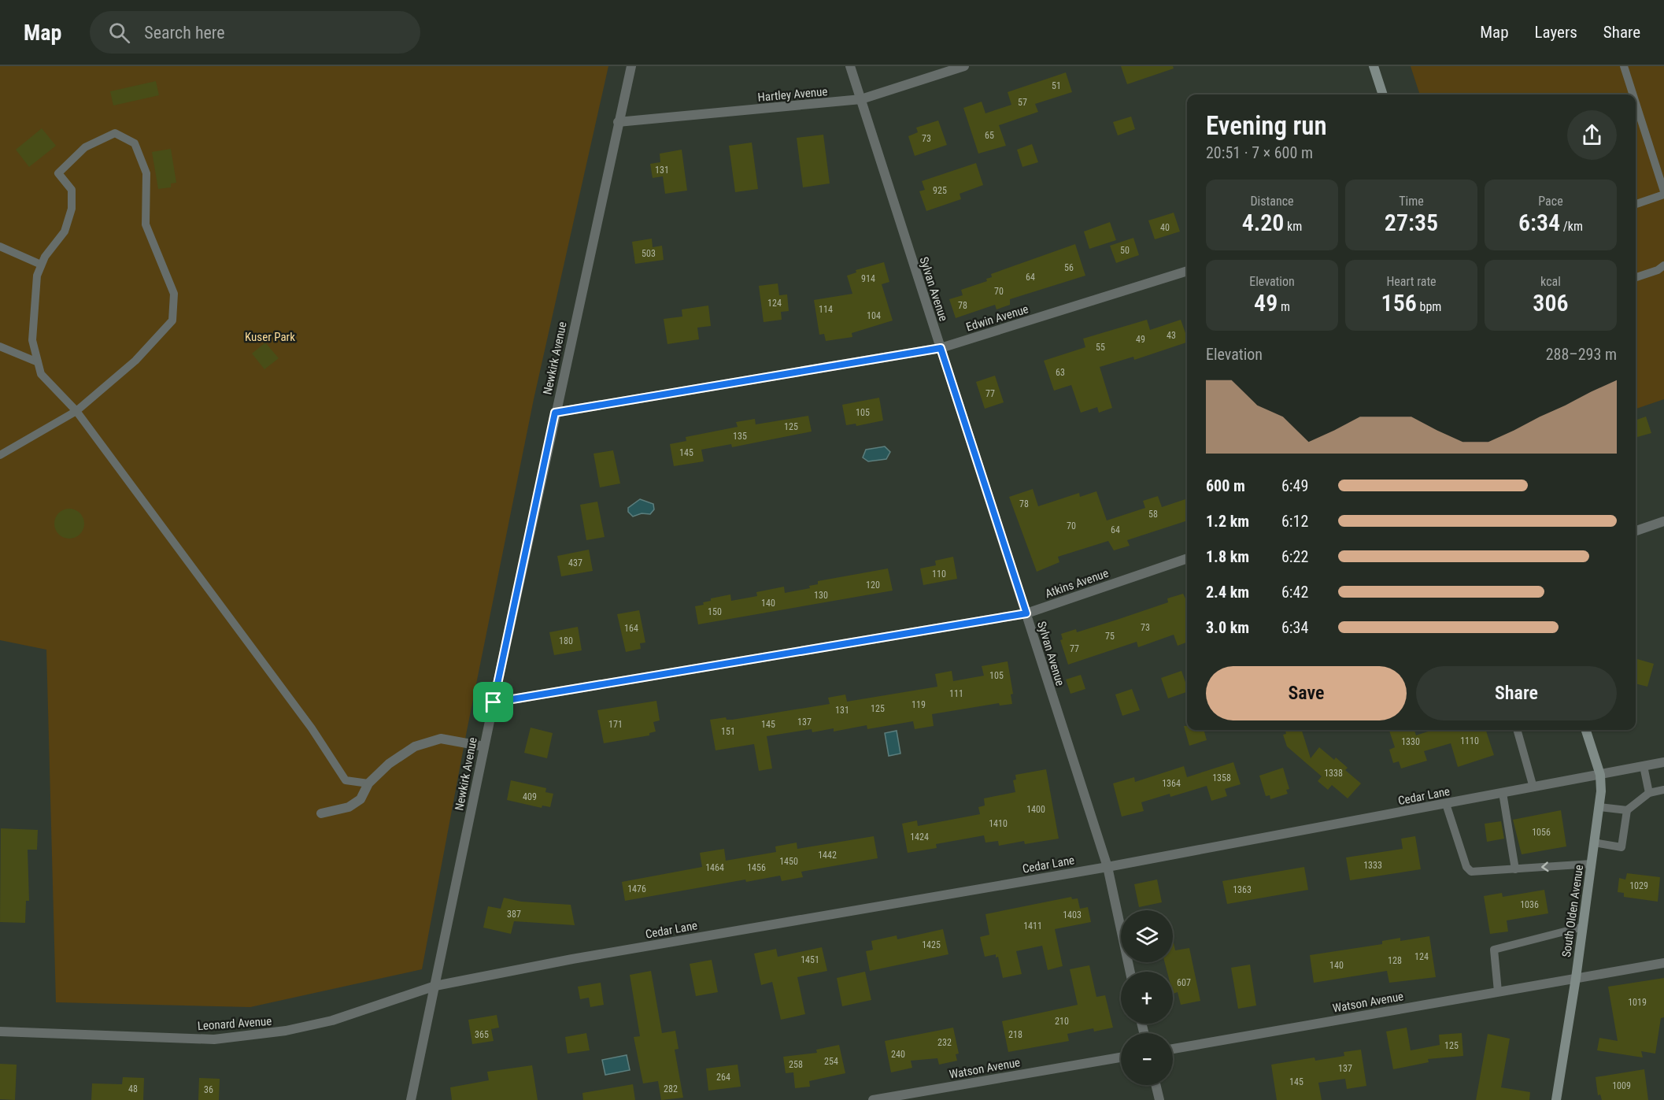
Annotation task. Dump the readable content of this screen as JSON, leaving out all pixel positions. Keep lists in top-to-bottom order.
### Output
{
  "streets": {
    "main road": ["South Olden Avenue"],
    "street": [
      "Hartley Avenue",
      "Sylvan Avenue",
      "Edwin Avenue",
      "Newkirk Avenue",
      "Atkins Avenue",
      "Cedar Lane",
      "Watson Avenue",
      "Leonard Avenue"
    ]
  },
  "crossings": [
    ["Hartley Avenue", "Sylvan Avenue"],
    ["Hartley Avenue", "Newkirk Avenue"],
    ["Sylvan Avenue", "Edwin Avenue"],
    ["Sylvan Avenue", "Atkins Avenue"],
    ["Sylvan Avenue", "Cedar Lane"],
    ["Edwin Avenue", "Newkirk Avenue"],
    ["Newkirk Avenue", "Atkins Avenue"],
    ["Newkirk Avenue", "Cedar Lane"],
    ["Newkirk Avenue", "Leonard Avenue"],
    ["Cedar Lane", "South Olden Avenue"],
    ["Cedar Lane", "Leonard Avenue"],
    ["South Olden Avenue", "Watson Avenue"]
  ],
  "parks": ["Kuser Park"],
  "house_numbers": [
    "51",
    "57",
    "65",
    "73",
    "131",
    "925",
    "40",
    "50",
    "503",
    "56",
    "64",
    "914",
    "70",
    "124",
    "78",
    "114",
    "104",
    "43",
    "49",
    "55",
    "63",
    "77",
    "105",
    "125",
    "135",
    "145",
    "78",
    "58",
    "70",
    "64",
    "437",
    "110",
    "120",
    "130",
    "140",
    "150",
    "73",
    "164",
    "75",
    "180",
    "77",
    "105",
    "111",
    "119",
    "125",
    "131",
    "137",
    "171",
    "145",
    "151",
    "1110",
    "1330",
    "1338",
    "1358",
    "1364",
    "409",
    "1400",
    "1410",
    "1056",
    "1424",
    "1442",
    "1450",
    "1333",
    "1464",
    "1456",
    "1029",
    "1476",
    "1363",
    "1036",
    "387",
    "1403",
    "1411",
    "1425",
    "124",
    "1451",
    "128",
    "140",
    "607",
    "1019",
    "210",
    "365",
    "218",
    "232",
    "125",
    "240",
    "254",
    "258",
    "137",
    "264",
    "145",
    "1009",
    "48",
    "282",
    "36"
  ],
  "page": {
    "header": "Map",
    "search": "Search here",
    "nav": ["Map", "Layers", "Share"],
    "heading": ["Evening run", "20:51 · 7 × 600 m"],
    "stats": [
      ["Distance", "4.20 km"],
      ["Time", "27:35"],
      ["Pace", "6:34 /km"],
      ["Elevation", "49 m"],
      ["Heart rate", "156 bpm"],
      ["kcal", "306"]
    ],
    "chart": ["Elevation", "288–293 m"],
    "list": [
      {
        "name": "600 m",
        "note": "6:49"
      },
      {
        "name": "1.2 km",
        "note": "6:12"
      },
      {
        "name": "1.8 km",
        "note": "6:22"
      },
      {
        "name": "2.4 km",
        "note": "6:42"
      },
      {
        "name": "3.0 km",
        "note": "6:34"
      }
    ],
    "buttons": ["Save", "Share"],
    "map_buttons": ["+", "−"]
  }
}
